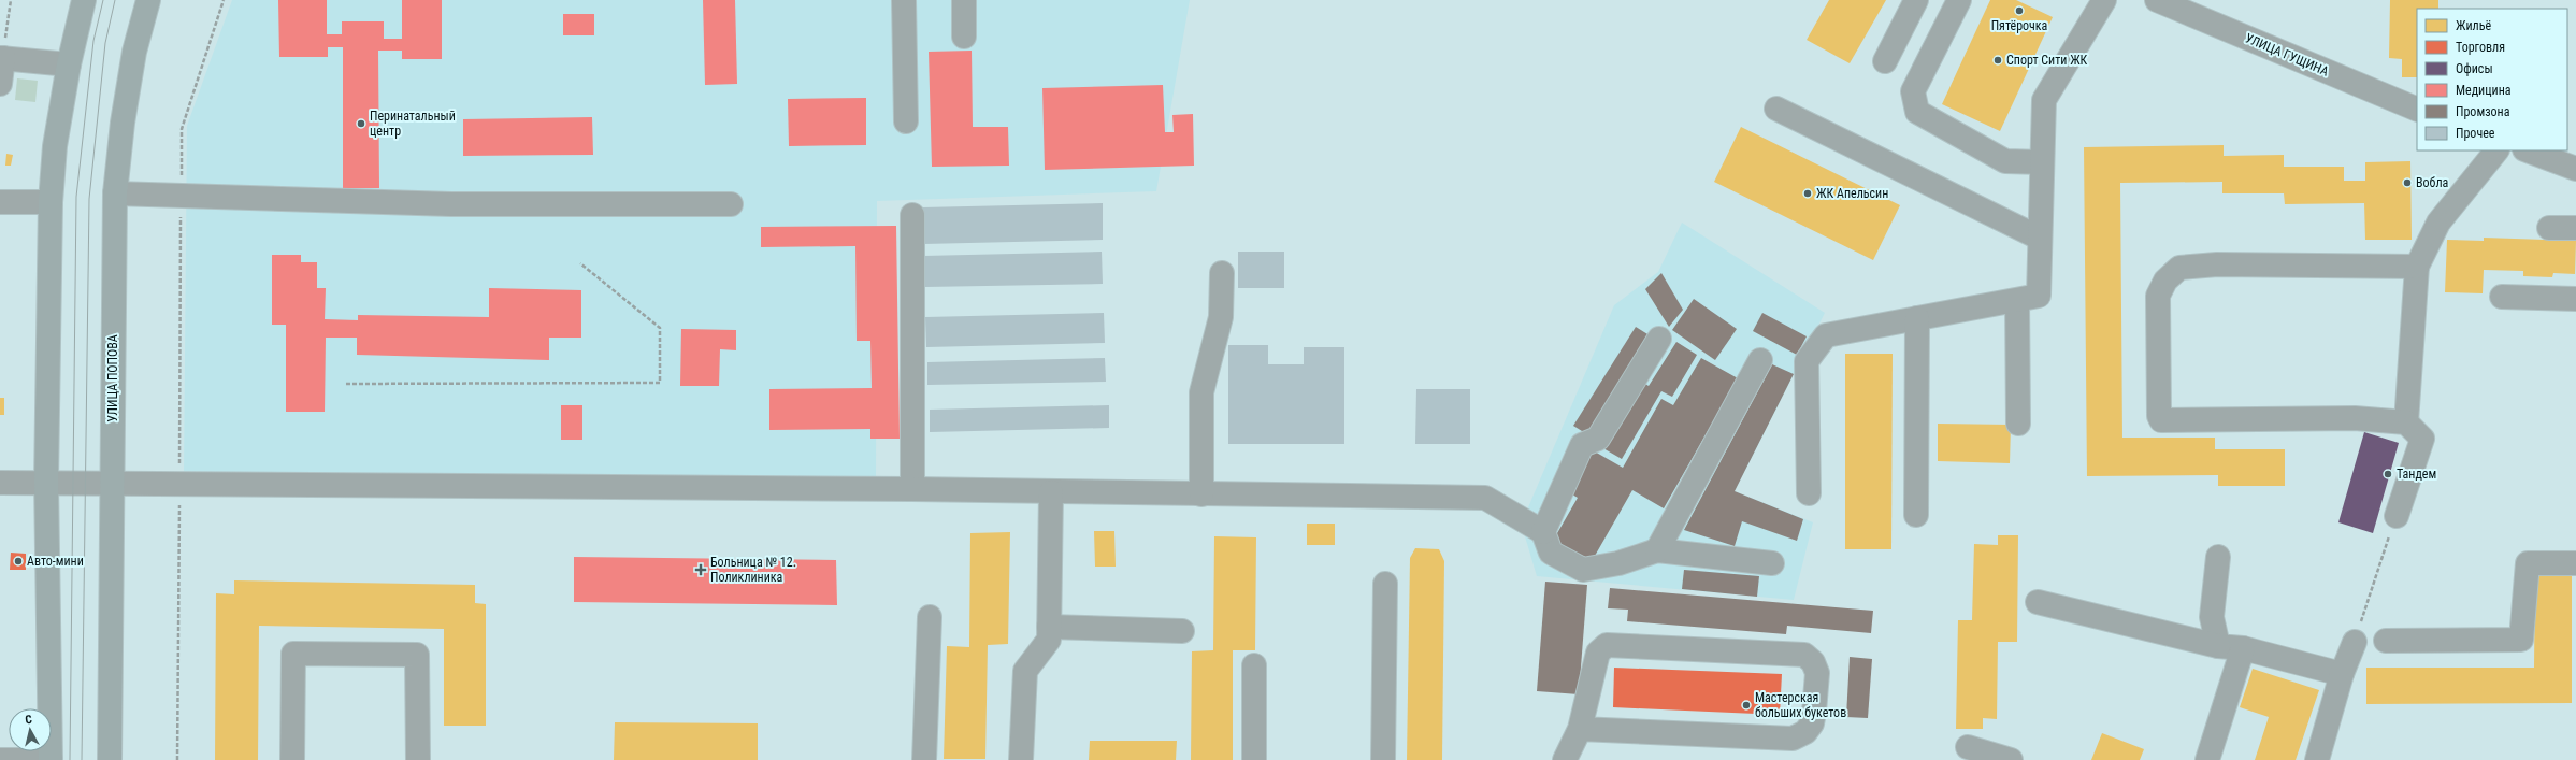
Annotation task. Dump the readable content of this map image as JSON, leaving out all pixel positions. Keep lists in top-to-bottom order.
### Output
{
  "streets": {
    "main road": ["УЛИЦА ПОПОВА"],
    "street": ["УЛИЦА ГУЩИНА"]
  },
  "places": {
    "other": [
      "Пятёрочка",
      "Спорт Сити ЖК",
      "Перинатальный центр",
      "Вобла",
      "ЖК Апельсин",
      "Тандем",
      "Авто-мини",
      "Мастерская больших букетов"
    ],
    "health": ["Больница № 12. Поликлиника"]
  },
  "legend": [
    "Жильё",
    "Торговля",
    "Офисы",
    "Медицина",
    "Промзона",
    "Прочее"
  ],
  "north": "top"
}
